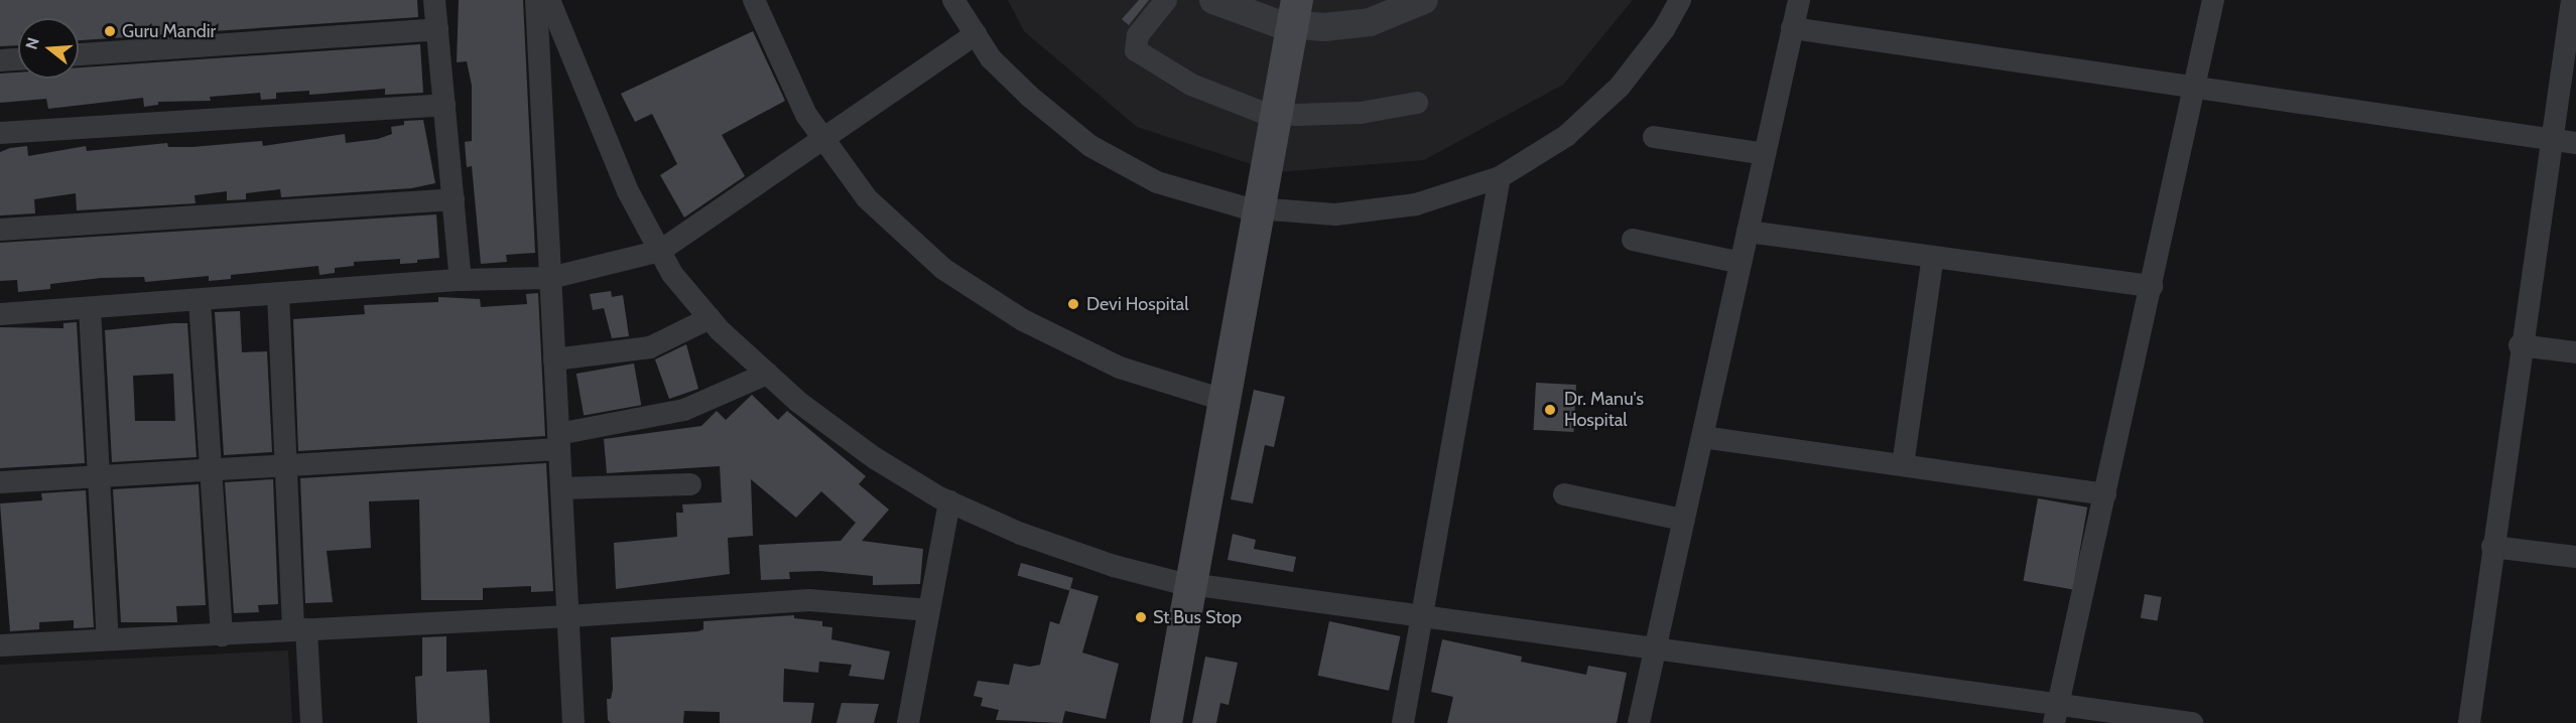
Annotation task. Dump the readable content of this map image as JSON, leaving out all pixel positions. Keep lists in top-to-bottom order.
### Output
{
  "places": [
    "Guru Mandir",
    "Devi Hospital",
    "Dr. Manu's Hospital",
    "St Bus Stop"
  ],
  "north": "left"
}
